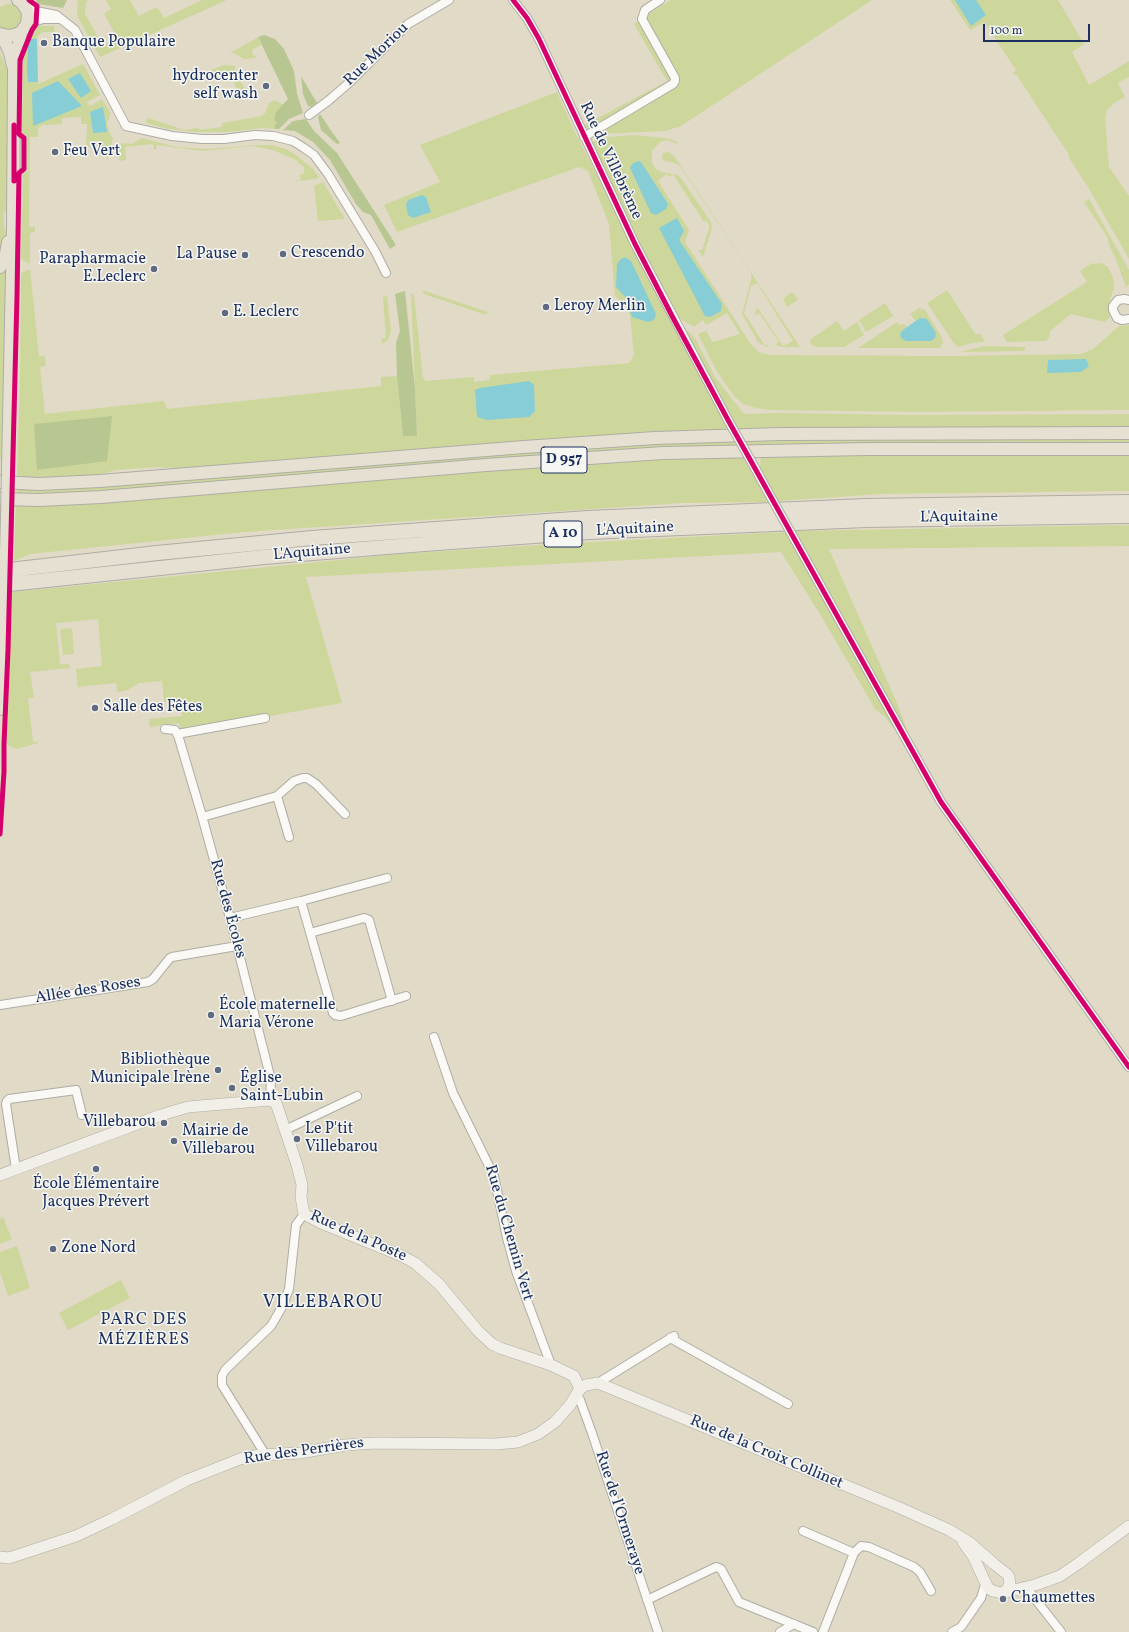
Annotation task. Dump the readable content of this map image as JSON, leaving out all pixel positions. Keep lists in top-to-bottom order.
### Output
{
  "streets": {
    "highway": ["L'Aquitaine", "A 10"],
    "main road": ["D 957"],
    "street": [
      "Rue Moriou",
      "Rue de Villebrème",
      "Rue des Écoles",
      "Allée des Roses",
      "Rue du Chemin Vert",
      "Rue de la Poste",
      "Rue des Perrières",
      "Rue de la Croix Collinet",
      "Rue de l'Ormeraye"
    ]
  },
  "crossings": [
    ["Rue des Écoles", "Allée des Roses"],
    ["Rue des Écoles", "Rue de la Poste"],
    ["Rue du Chemin Vert", "Rue de la Poste"],
    ["Rue de la Poste", "Rue des Perrières"],
    ["Rue de la Poste", "Rue de l'Ormeraye"],
    ["Rue des Perrières", "Rue de l'Ormeraye"]
  ],
  "districts": ["VILLEBAROU", "PARC DES MÉZIÈRES"],
  "places": [
    "Banque Populaire",
    "hydrocenter self wash",
    "Feu Vert",
    "Crescendo",
    "La Pause",
    "Parapharmacie E.Leclerc",
    "Leroy Merlin",
    "E. Leclerc",
    "Salle des Fêtes",
    "École maternelle Maria Vérone",
    "Bibliothèque Municipale Irène",
    "Église Saint-Lubin",
    "Villebarou",
    "Le P'tit Villebarou",
    "Mairie de Villebarou",
    "École Élémentaire Jacques Prévert",
    "Zone Nord",
    "Chaumettes"
  ],
  "scale_bar": "100 m"
}
